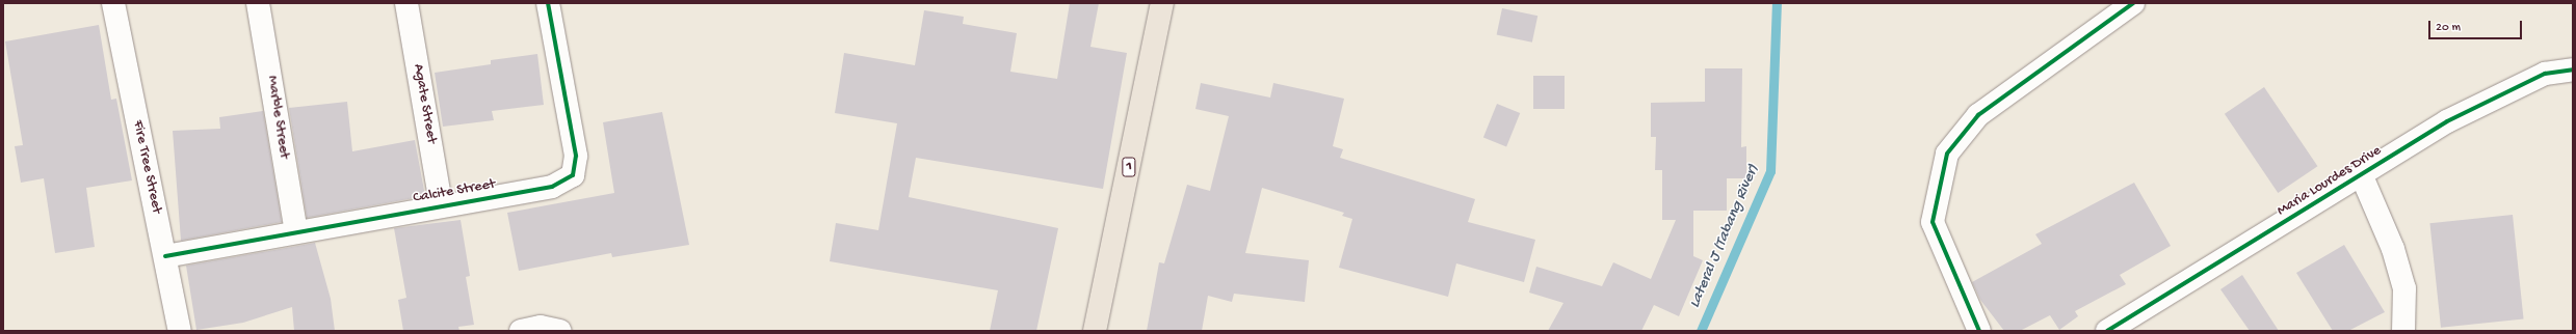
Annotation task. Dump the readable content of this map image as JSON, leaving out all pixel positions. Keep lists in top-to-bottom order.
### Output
{
  "streets": {
    "highway": ["1"],
    "street": [
      "Agate Street",
      "Marble Street",
      "Fire Tree Street",
      "Maria Lourdes Drive",
      "Calcite Street"
    ]
  },
  "crossings": [
    ["Agate Street", "Calcite Street"],
    ["Marble Street", "Calcite Street"],
    ["Fire Tree Street", "Calcite Street"]
  ],
  "water": ["Lateral J (Tabang River)"],
  "scale_bar": "20 m"
}
